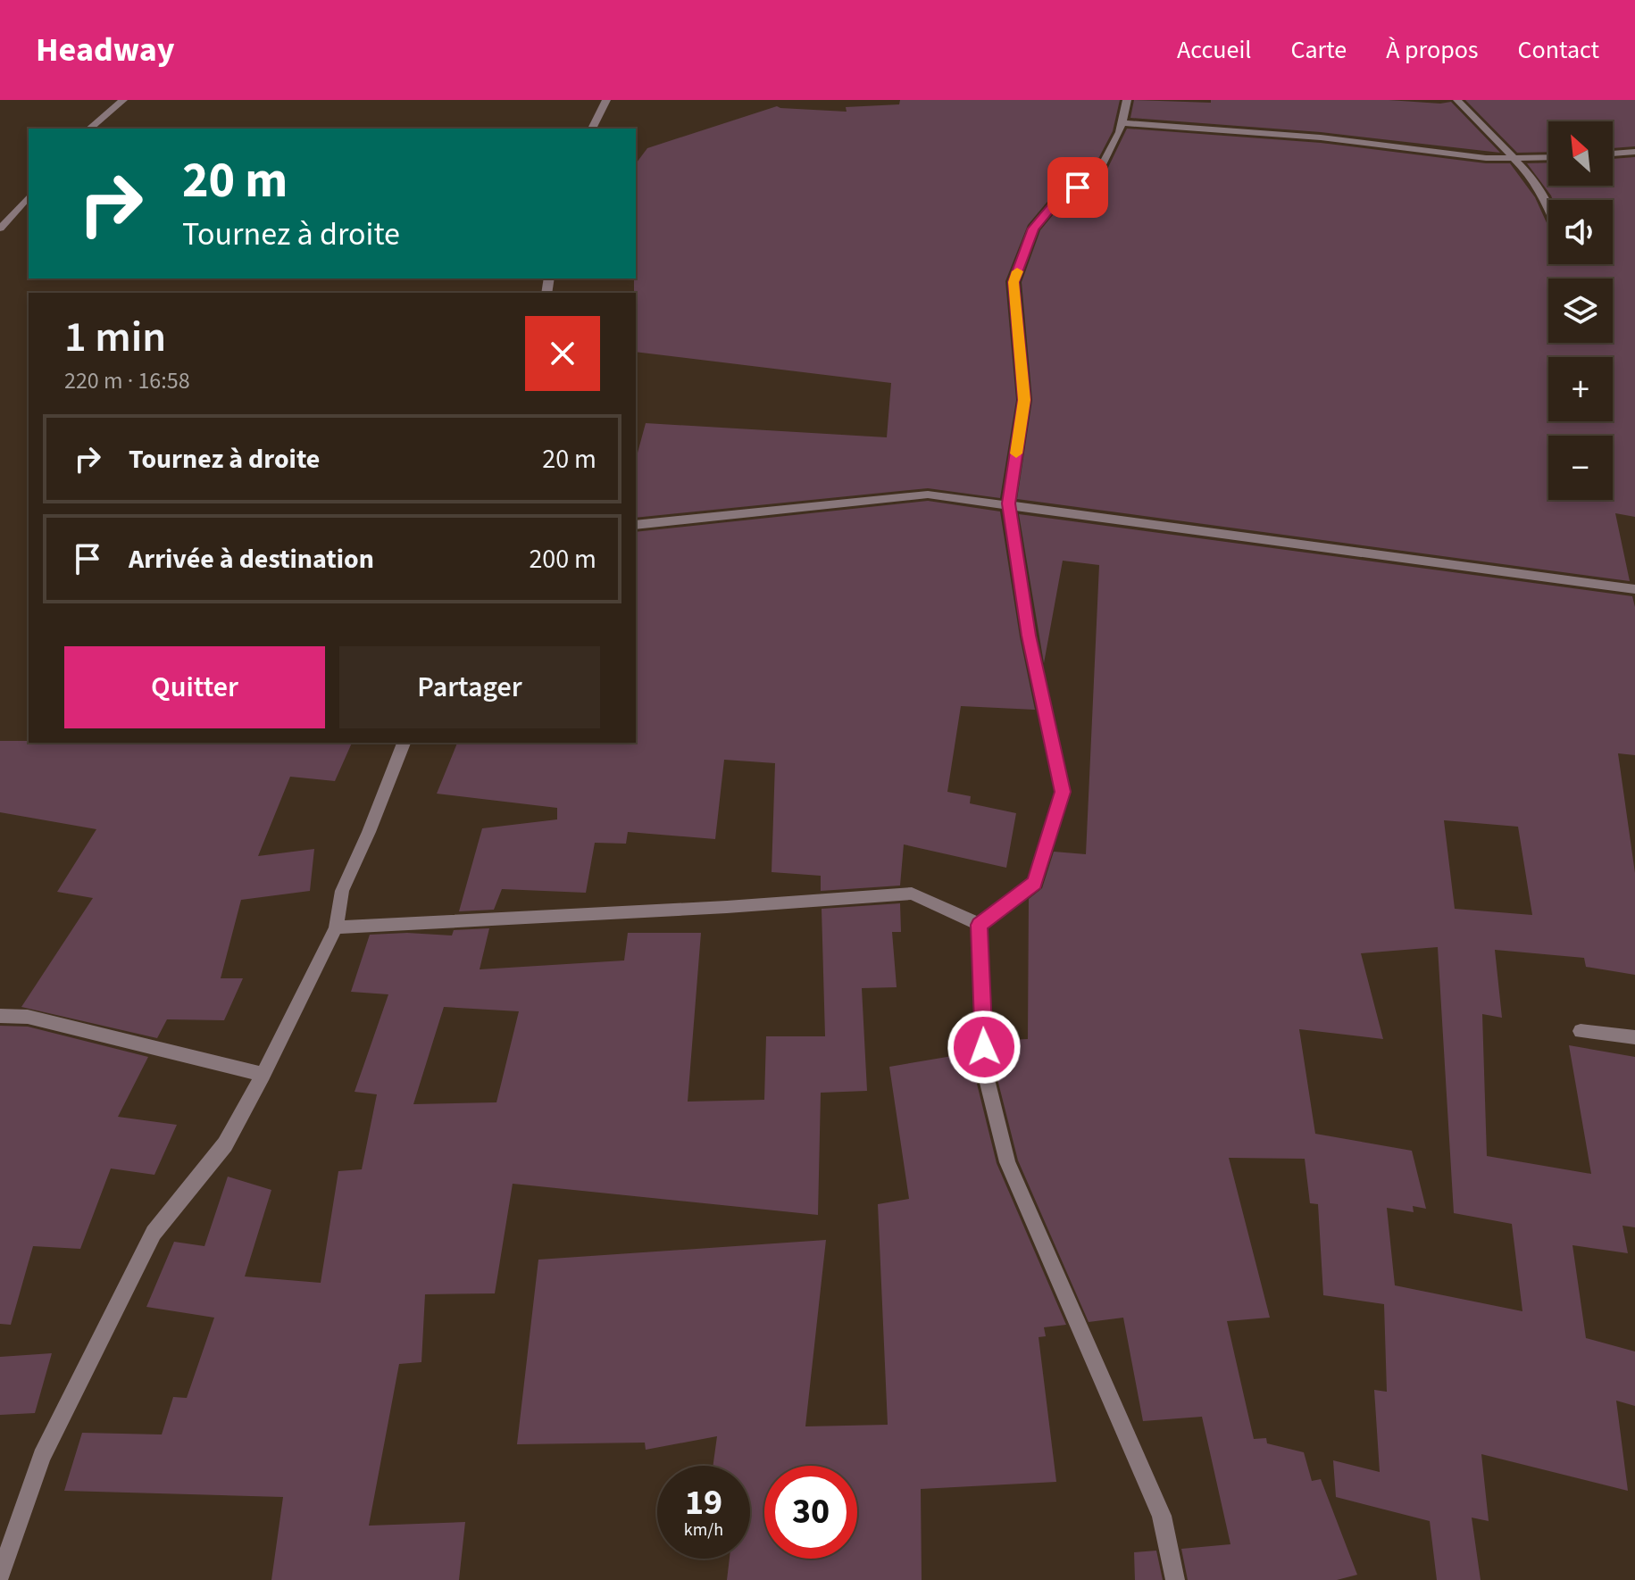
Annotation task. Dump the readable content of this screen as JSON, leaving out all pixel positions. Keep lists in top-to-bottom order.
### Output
{
  "north": "top left",
  "page": {
    "header": "Headway",
    "nav": [
      "Accueil",
      "Carte",
      "À propos",
      "Contact"
    ],
    "map_buttons": ["+", "−"],
    "turn": ["20 m", "Tournez à droite"],
    "heading": ["1 min", "220 m · 16:58"],
    "list": [
      {
        "name": "Tournez à droite",
        "value": "20 m"
      },
      {
        "name": "Arrivée à destination",
        "value": "200 m"
      }
    ],
    "buttons": ["Quitter", "Partager"],
    "speed": "19 km/h",
    "limit": "30"
  }
}
